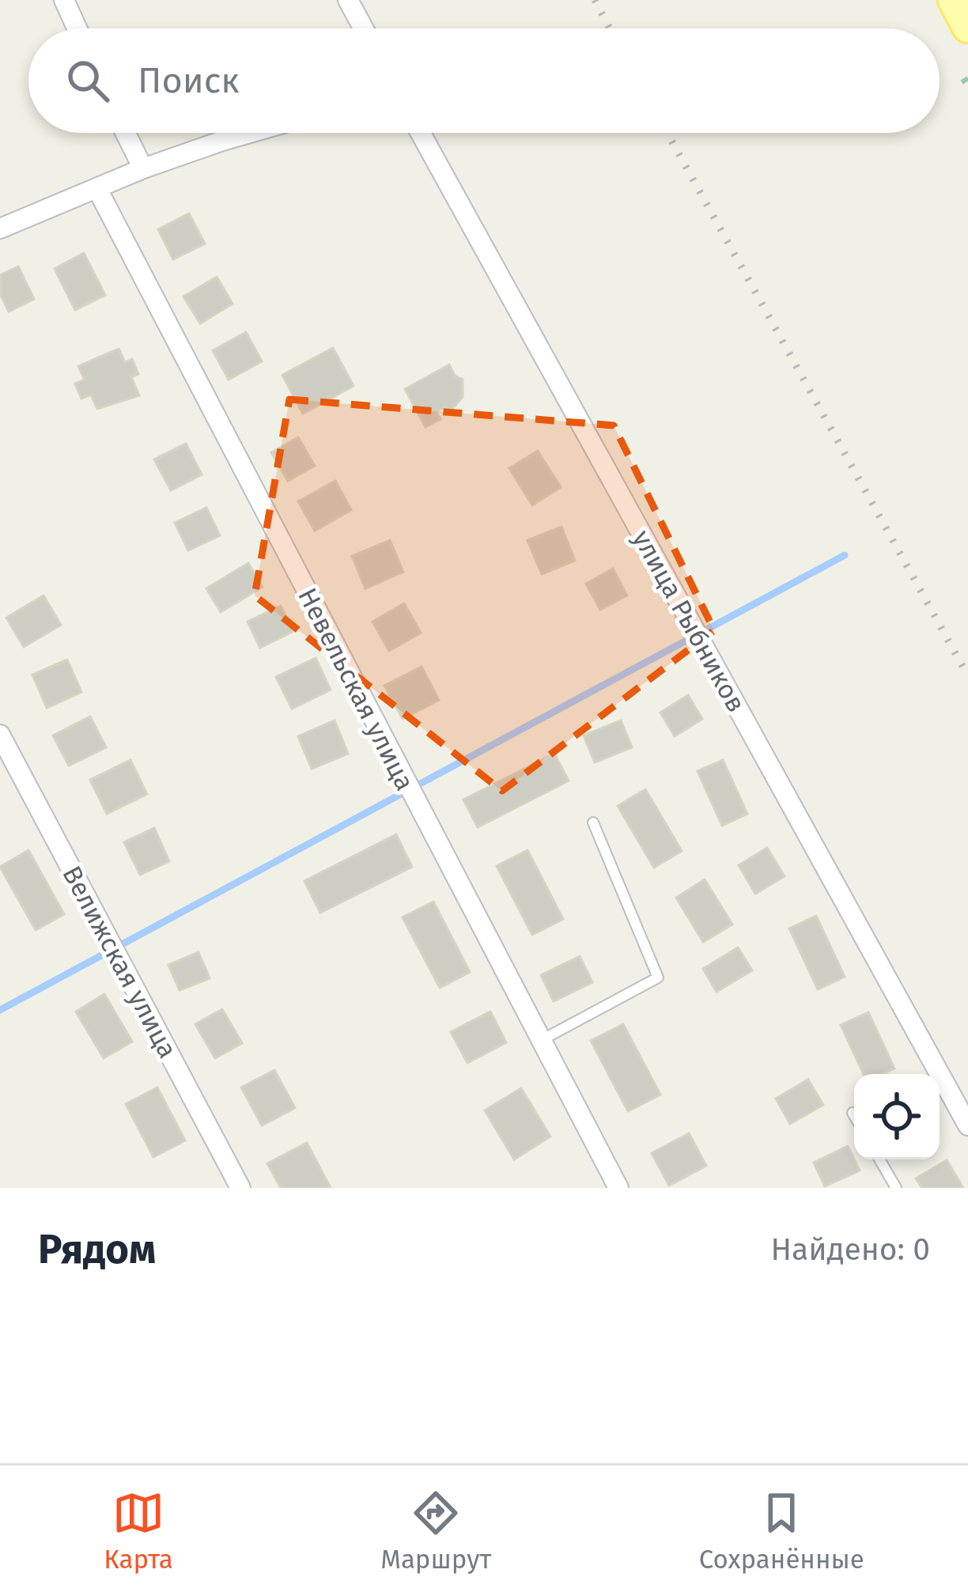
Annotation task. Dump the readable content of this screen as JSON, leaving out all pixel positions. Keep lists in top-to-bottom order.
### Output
{
  "streets": {
    "street": ["улица Рыбников", "Невельская улица", "Велижская улица"]
  },
  "page": {
    "search": "Поиск",
    "heading": ["Рядом", "Найдено: 0"],
    "nav": ["Карта", "Маршрут", "Сохранённые"]
  }
}
